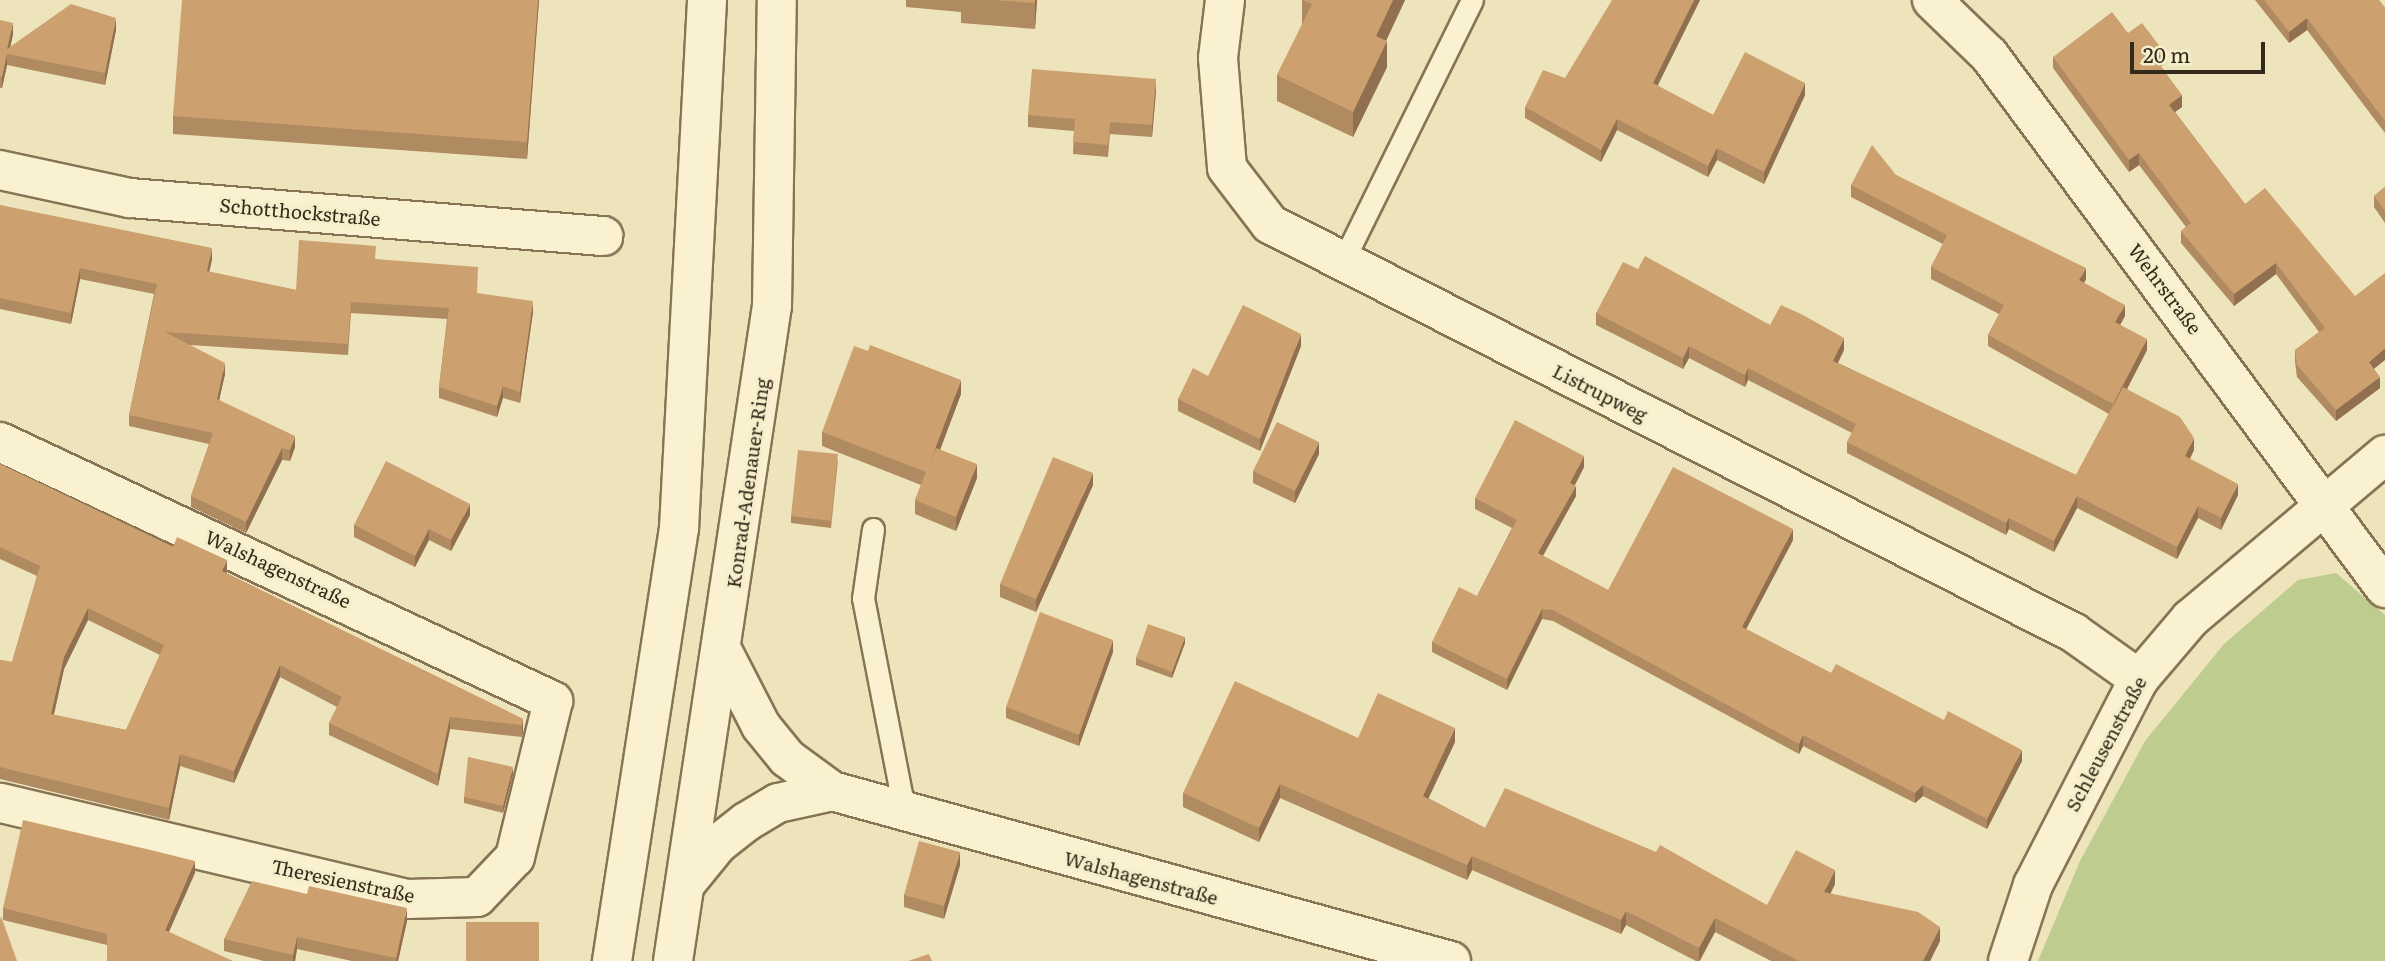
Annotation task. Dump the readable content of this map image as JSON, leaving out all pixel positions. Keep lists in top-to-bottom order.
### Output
{
  "streets": {
    "street": [
      "Schotthockstraße",
      "Wehrstraße",
      "Listrupweg",
      "Konrad-Adenauer-Ring",
      "Walshagenstraße",
      "Schleusenstraße",
      "Theresienstraße"
    ]
  },
  "crossings": [
    ["Wehrstraße", "Schleusenstraße"],
    ["Listrupweg", "Schleusenstraße"],
    ["Konrad-Adenauer-Ring", "Walshagenstraße"],
    ["Walshagenstraße", "Theresienstraße"]
  ],
  "scale_bar": "20 m"
}
